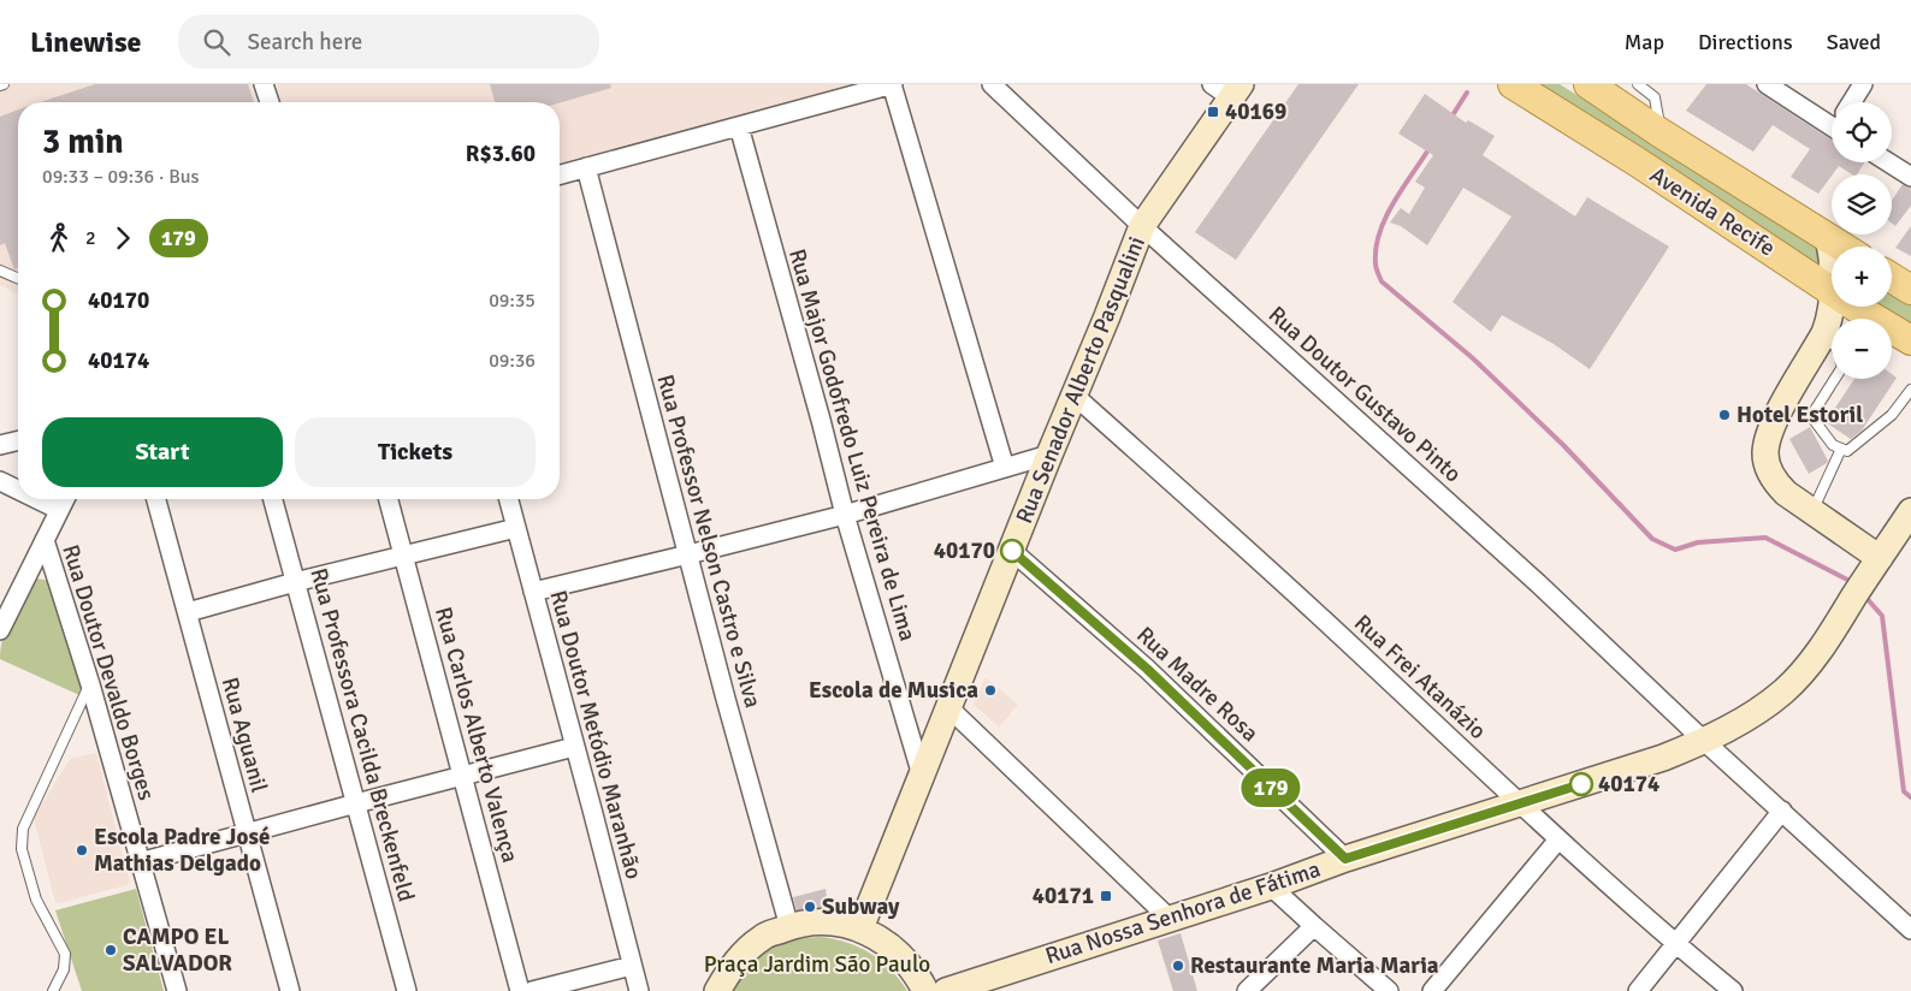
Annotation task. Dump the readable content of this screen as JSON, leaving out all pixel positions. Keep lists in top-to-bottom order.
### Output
{
  "streets": {
    "main road": ["Avenida Recife"],
    "street": [
      "Rua Senador Alberto Pasqualini",
      "Rua Doutor Gustavo Pinto",
      "Rua Major Godofredo Luiz Pereira de Lima",
      "Rua Professor Nelson Castro e Silva",
      "Rua Doutor Devaldo Borges",
      "Rua Frei Atanázio",
      "Rua Madre Rosa",
      "Rua Aguanil",
      "Rua Professora Cacilda Breckenfeld",
      "Rua Carlos Alberto Valença",
      "Rua Doutor Metódio Maranhão",
      "Rua Nossa Senhora de Fátima"
    ]
  },
  "crossings": [
    ["Rua Senador Alberto Pasqualini", "Rua Doutor Gustavo Pinto"],
    ["Rua Senador Alberto Pasqualini", "Rua Major Godofredo Luiz Pereira de Lima"],
    ["Rua Senador Alberto Pasqualini", "Rua Frei Atanázio"],
    ["Rua Senador Alberto Pasqualini", "Rua Madre Rosa"],
    ["Rua Doutor Gustavo Pinto", "Rua Nossa Senhora de Fátima"],
    ["Rua Frei Atanázio", "Rua Nossa Senhora de Fátima"],
    ["Rua Madre Rosa", "Rua Nossa Senhora de Fátima"]
  ],
  "parks": ["Praça Jardim São Paulo"],
  "places": {
    "transit": ["40169", "40171"],
    "other": [
      "Hotel Estoril",
      "40170",
      "Escola de Musica",
      "40174",
      "Escola Padre José Mathias Delgado",
      "Subway",
      "CAMPO EL SALVADOR",
      "Restaurante Maria Maria"
    ]
  },
  "lines": ["bus line 179"],
  "page": {
    "header": "Linewise",
    "search": "Search here",
    "nav": ["Map", "Directions", "Saved"],
    "on_map": "179",
    "map_buttons": ["+", "−"],
    "heading": ["3 min", "09:33 – 09:36 · Bus", "R$3.60"],
    "legs": ["2", "179"],
    "list": [
      {
        "name": "40170",
        "value": "09:35"
      },
      {
        "name": "40174",
        "value": "09:36"
      }
    ],
    "buttons": ["Start", "Tickets"]
  }
}
